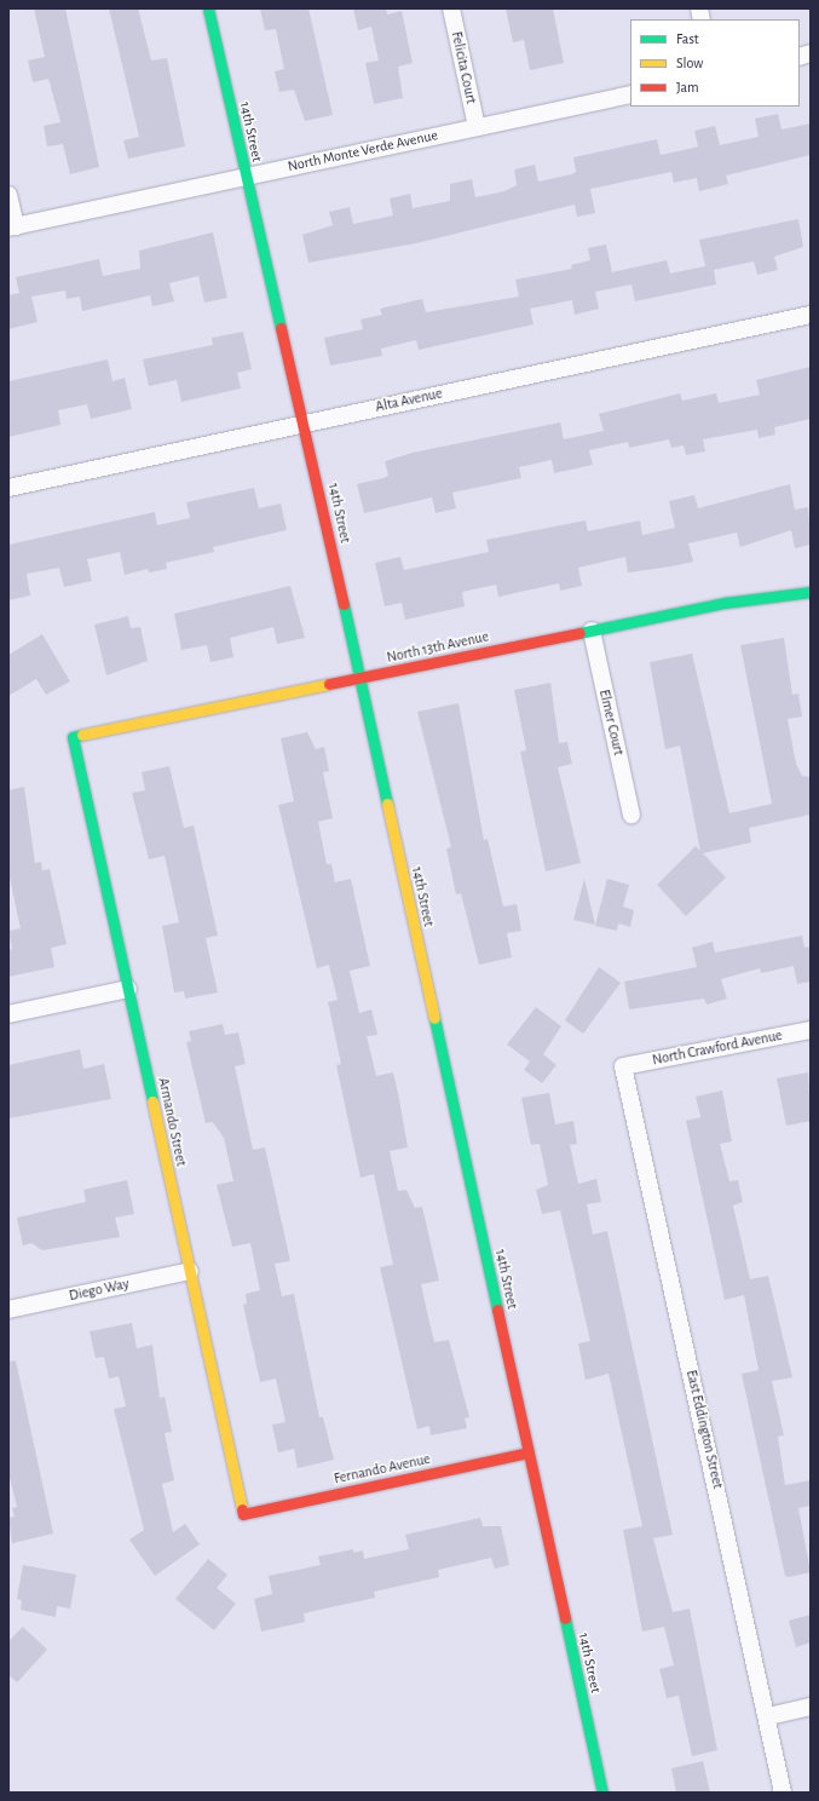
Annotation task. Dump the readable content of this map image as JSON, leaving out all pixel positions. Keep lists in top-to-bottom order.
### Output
{
  "streets": {
    "street": [
      "Felicita Court",
      "14th Street",
      "North Monte Verde Avenue",
      "Alta Avenue",
      "North 13th Avenue",
      "Elmer Court",
      "North Crawford Avenue",
      "Armando Street",
      "Diego Way",
      "East Eddington Street",
      "Fernando Avenue"
    ]
  },
  "crossings": [
    ["Felicita Court", "North Monte Verde Avenue"],
    ["14th Street", "North Monte Verde Avenue"],
    ["14th Street", "Alta Avenue"],
    ["14th Street", "North 13th Avenue"],
    ["14th Street", "Fernando Avenue"],
    ["North 13th Avenue", "Elmer Court"],
    ["North 13th Avenue", "Armando Street"],
    ["North Crawford Avenue", "East Eddington Street"],
    ["Armando Street", "Diego Way"],
    ["Armando Street", "Fernando Avenue"]
  ],
  "legend": ["Fast", "Slow", "Jam"]
}
